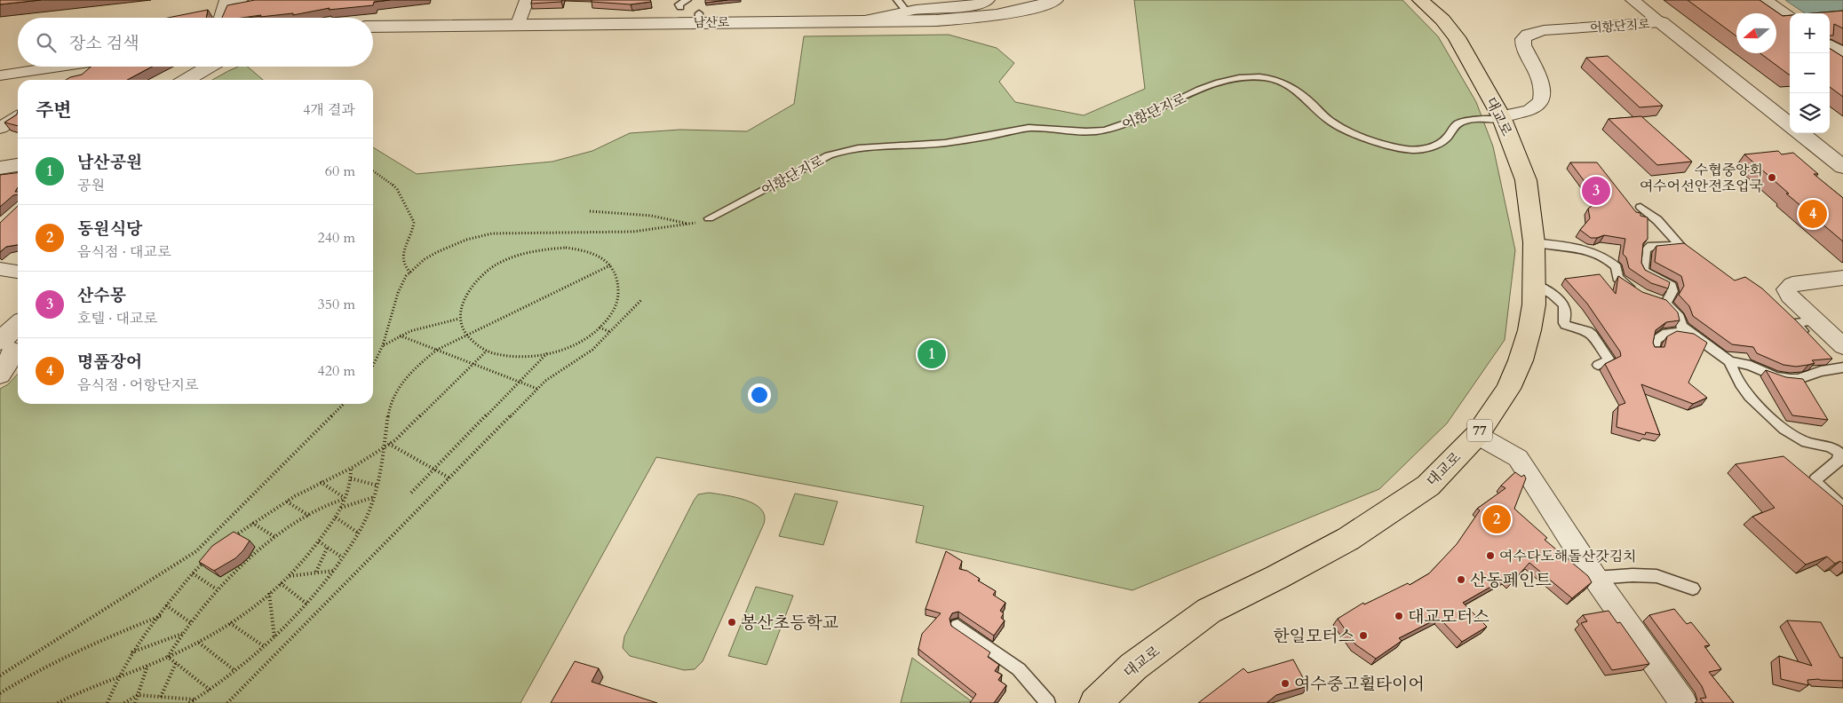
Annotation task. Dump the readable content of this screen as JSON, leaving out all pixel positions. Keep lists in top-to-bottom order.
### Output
{
  "streets": {
    "main road": ["대교로", "77"],
    "street": ["남산로", "어항단지로"]
  },
  "crossings": [
    ["어항단지로", "대교로"]
  ],
  "places": [
    "수협중앙회 여수어선안전조업국",
    "여수다도해돌산갓김치",
    "산동페인트",
    "대교모터스",
    "봉산초등학교",
    "한일모터스",
    "여수중고휠타이어"
  ],
  "north": "left",
  "page": {
    "map_buttons": ["+", "−"],
    "search": "장소 검색",
    "heading": ["주변", "4개 결과"],
    "list": [
      {
        "mark": "1",
        "name": "남산공원",
        "note": "공원",
        "value": "60 m"
      },
      {
        "mark": "2",
        "name": "동원식당",
        "note": "음식점 · 대교로",
        "value": "240 m"
      },
      {
        "mark": "3",
        "name": "산수몽",
        "note": "호텔 · 대교로",
        "value": "350 m"
      },
      {
        "mark": "4",
        "name": "명품장어",
        "note": "음식점 · 어항단지로",
        "value": "420 m"
      }
    ],
    "pins": [
      "3",
      "4",
      "1",
      "2"
    ]
  }
}
